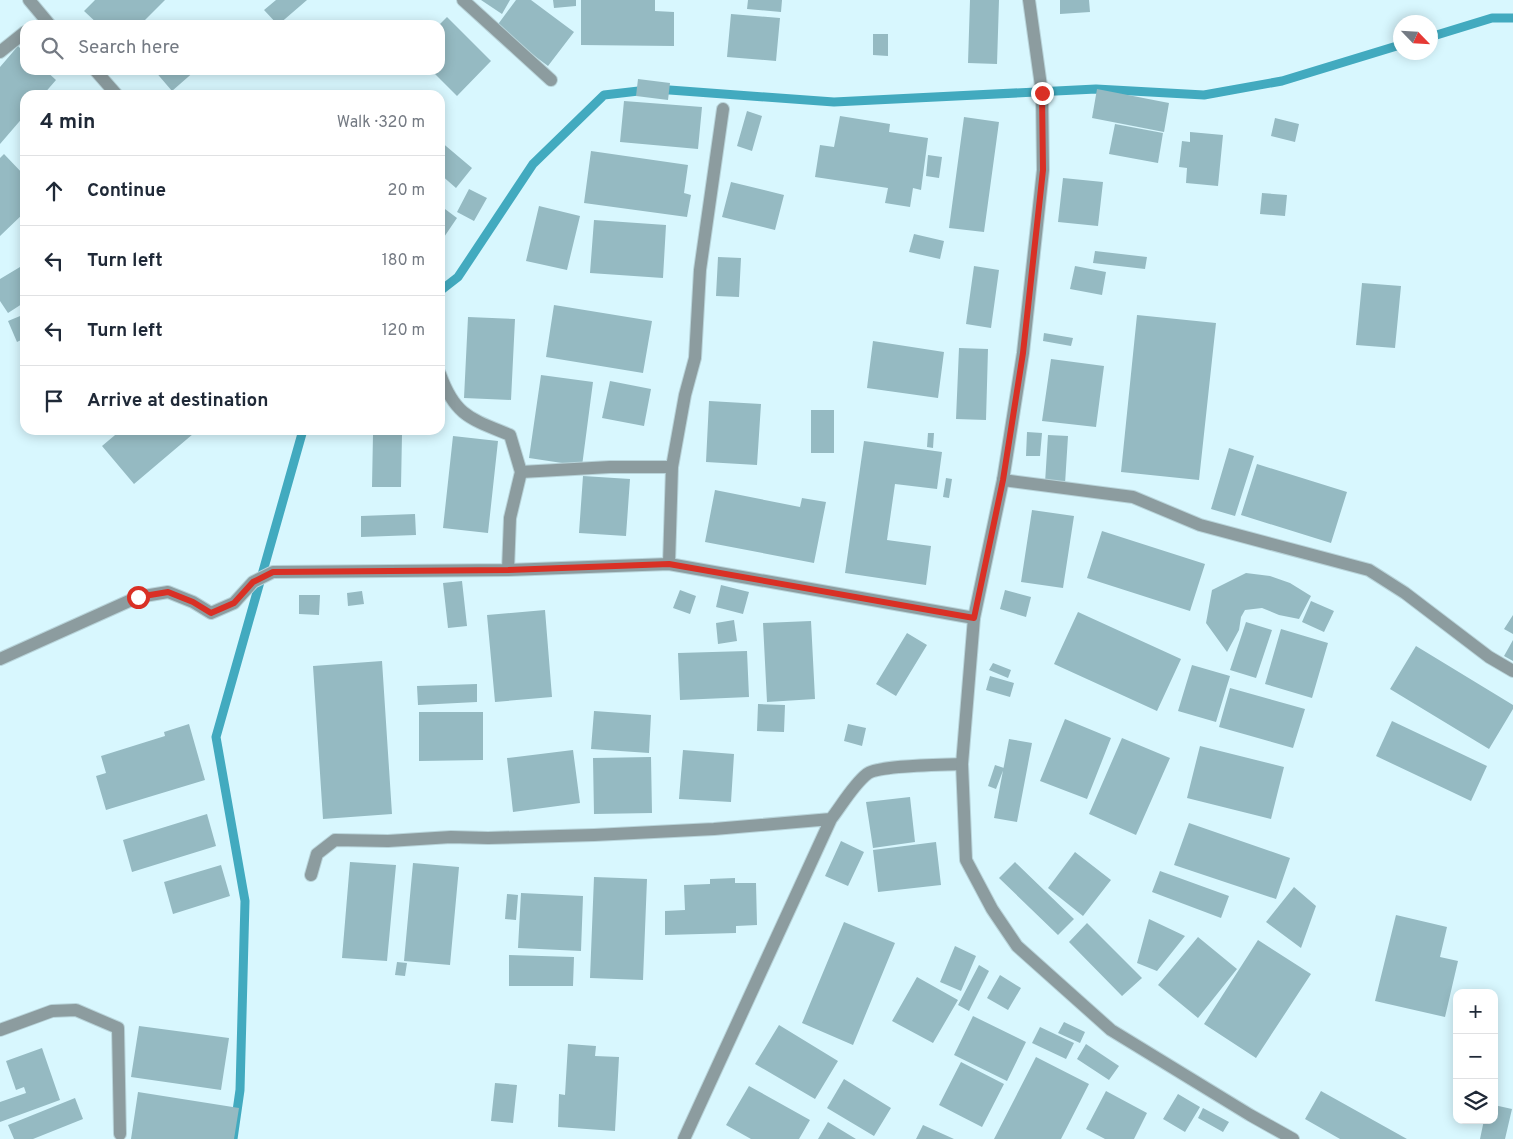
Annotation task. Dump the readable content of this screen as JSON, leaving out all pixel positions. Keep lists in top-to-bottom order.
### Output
{
  "north": "bottom right",
  "page": {
    "search": "Search here",
    "heading": ["4 min", "Walk · 320 m"],
    "list": [
      ["Continue", "20 m"],
      ["Turn left", "180 m"],
      ["Turn left", "120 m"],
      "Arrive at destination"
    ],
    "map_buttons": ["+", "−"]
  }
}
